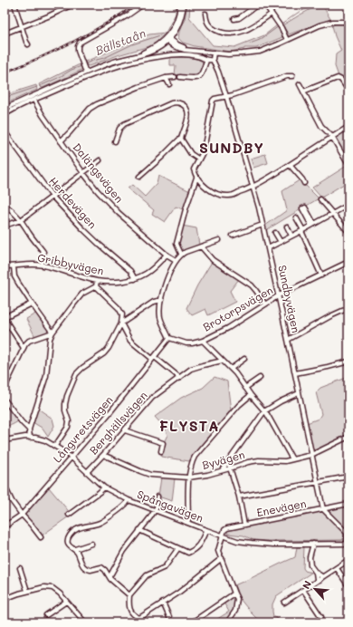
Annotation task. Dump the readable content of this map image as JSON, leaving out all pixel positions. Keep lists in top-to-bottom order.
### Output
{
  "streets": {
    "street": [
      "Dalängsvägen",
      "Herdevägen",
      "Gribbyvägen",
      "Sundbyvägen",
      "Brotorpsvägen",
      "Berghällsvägen",
      "Långvretsvägen",
      "Byvägen",
      "Spångavägen",
      "Enevägen"
    ]
  },
  "crossings": [
    ["Dalängsvägen", "Gribbyvägen"],
    ["Herdevägen", "Gribbyvägen"],
    ["Sundbyvägen", "Brotorpsvägen"],
    ["Sundbyvägen", "Byvägen"],
    ["Sundbyvägen", "Enevägen"],
    ["Brotorpsvägen", "Långvretsvägen"],
    ["Berghällsvägen", "Byvägen"],
    ["Berghällsvägen", "Spångavägen"],
    ["Långvretsvägen", "Spångavägen"],
    ["Spångavägen", "Enevägen"]
  ],
  "districts": ["SUNDBY", "FLYSTA"],
  "water": ["Bällstaån"],
  "north": "top left"
}
